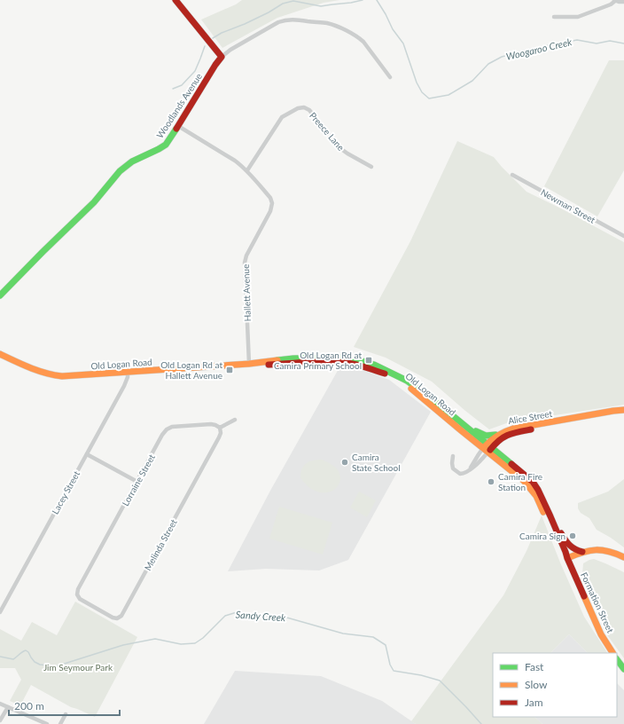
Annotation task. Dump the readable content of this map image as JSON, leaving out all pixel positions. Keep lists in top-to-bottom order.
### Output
{
  "streets": {
    "main road": [
      "Woodlands Avenue",
      "Old Logan Road",
      "Alice Street",
      "Formation Street"
    ],
    "street": [
      "Preece Lane",
      "Newman Street",
      "Hallett Avenue",
      "Lorraine Street",
      "Lacey Street",
      "Melinda Street"
    ]
  },
  "crossings": [
    ["Woodlands Avenue", "Hallett Avenue"],
    ["Preece Lane", "Hallett Avenue"],
    ["Hallett Avenue", "Old Logan Road"],
    ["Old Logan Road", "Alice Street"],
    ["Old Logan Road", "Lacey Street"],
    ["Old Logan Road", "Formation Street"],
    ["Alice Street", "Formation Street"],
    ["Lorraine Street", "Melinda Street"]
  ],
  "water": ["Woogaroo Creek", "Sandy Creek"],
  "parks": ["Jim Seymour Park"],
  "places": {
    "transit": ["Old Logan Rd at Camira Primary School", "Old Logan Rd at Hallett Avenue"],
    "other": ["Camira State School", "Camira Fire Station", "Camira Sign"]
  },
  "legend": ["Fast", "Slow", "Jam"],
  "scale_bar": "200 m"
}
